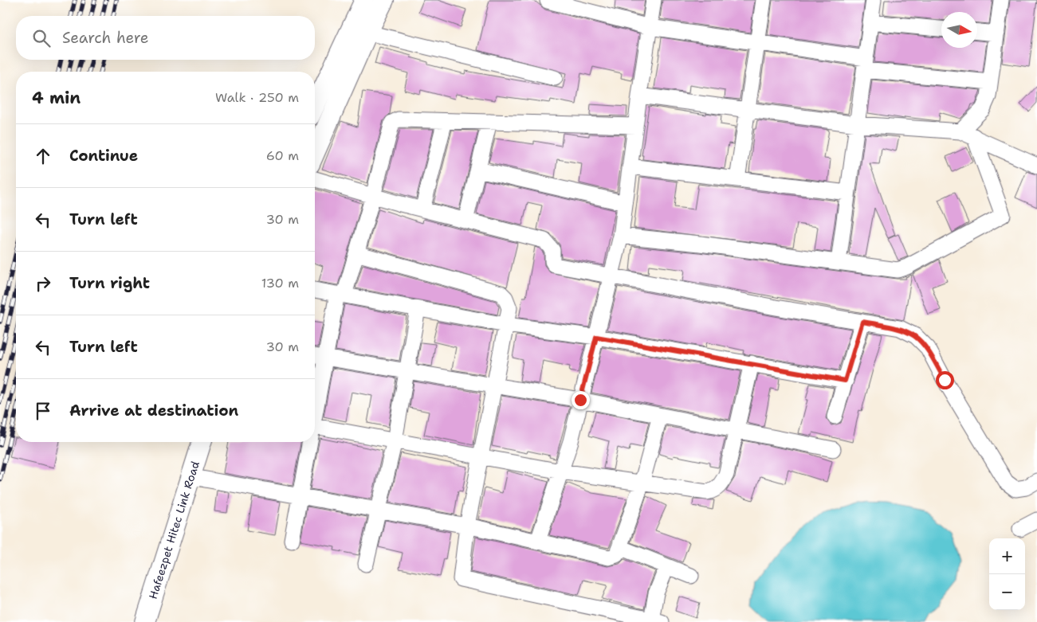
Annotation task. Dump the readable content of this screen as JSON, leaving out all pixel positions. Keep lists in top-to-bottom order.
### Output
{
  "streets": {
    "main road": ["Hafeezpet Hitec Link Road"]
  },
  "north": "right",
  "page": {
    "search": "Search here",
    "heading": ["4 min", "Walk · 250 m"],
    "list": [
      ["Continue", "60 m"],
      ["Turn left", "30 m"],
      ["Turn right", "130 m"],
      ["Turn left", "30 m"],
      "Arrive at destination"
    ],
    "map_buttons": ["+", "−"]
  }
}
